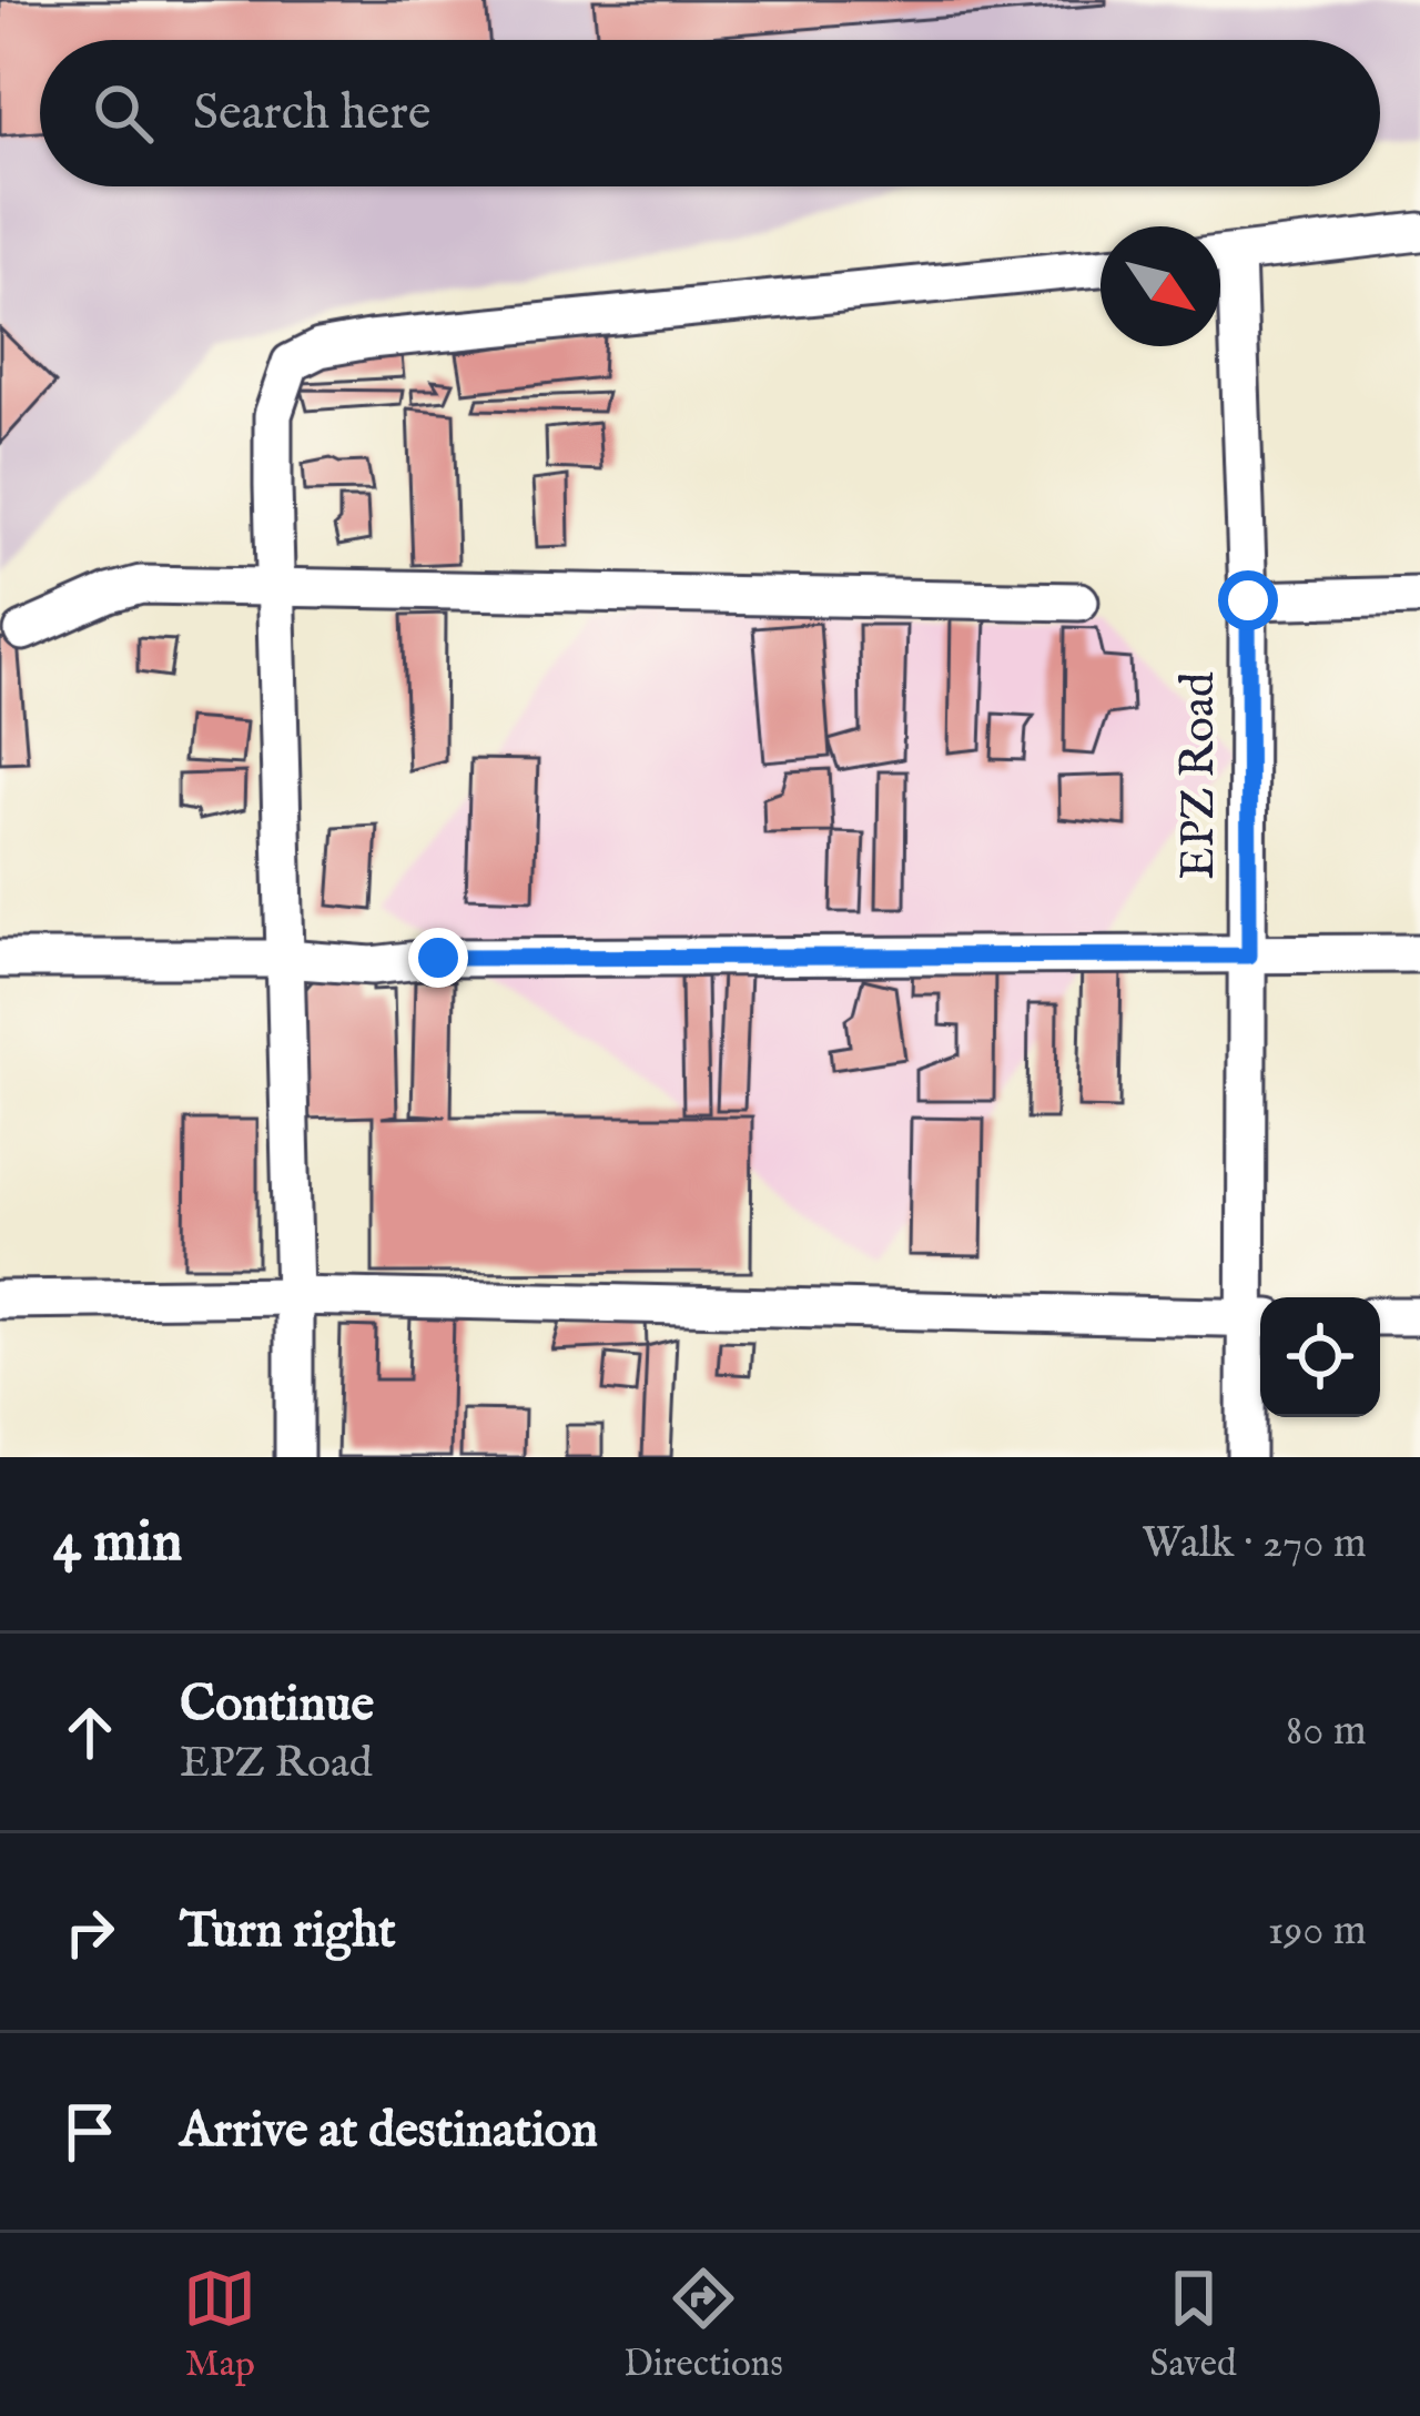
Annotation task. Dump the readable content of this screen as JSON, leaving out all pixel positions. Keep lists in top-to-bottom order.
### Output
{
  "streets": {
    "street": ["EPZ Road"]
  },
  "north": "bottom right",
  "page": {
    "search": "Search here",
    "heading": ["4 min", "Walk · 270 m"],
    "list": [
      ["Continue", "EPZ Road", "80 m"],
      ["Turn right", "190 m"],
      "Arrive at destination"
    ],
    "nav": ["Map", "Directions", "Saved"]
  }
}
